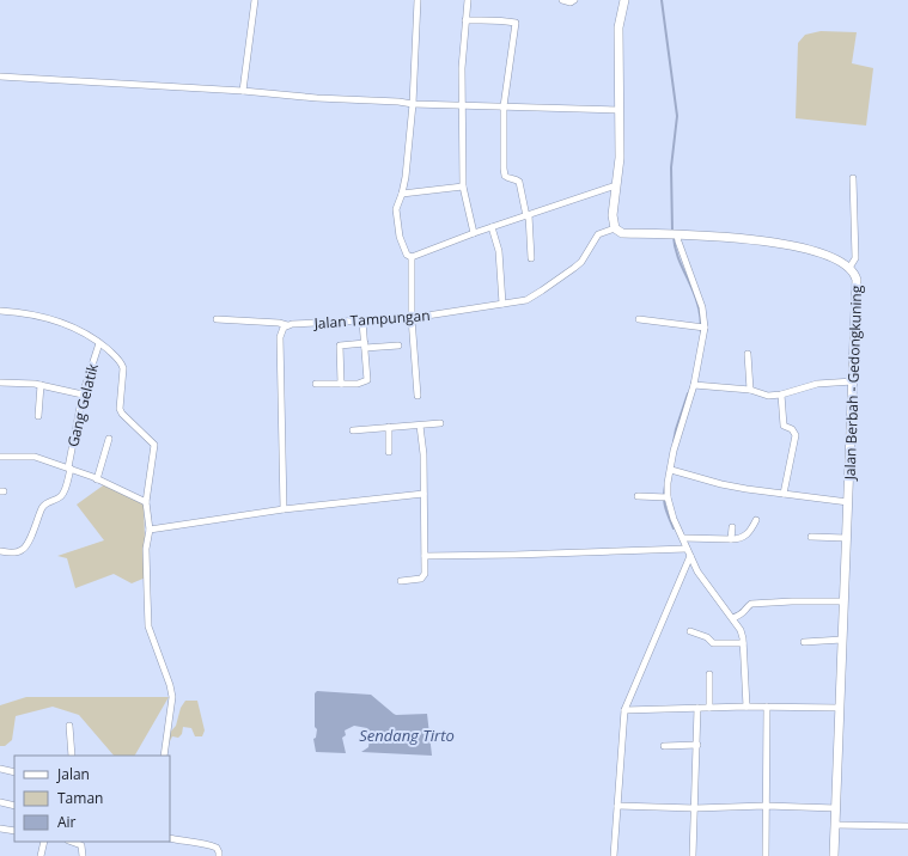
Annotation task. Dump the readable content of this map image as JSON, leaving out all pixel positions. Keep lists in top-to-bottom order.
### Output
{
  "streets": {
    "main road": ["Jalan Berbah - Gedongkuning"],
    "street": ["Jalan Tampungan", "Gang Gelatik"]
  },
  "crossings": [
    ["Jalan Tampungan", "Jalan Berbah - Gedongkuning"]
  ],
  "water": ["Sendang Tirto"],
  "legend": ["Jalan", "Taman", "Air"]
}
